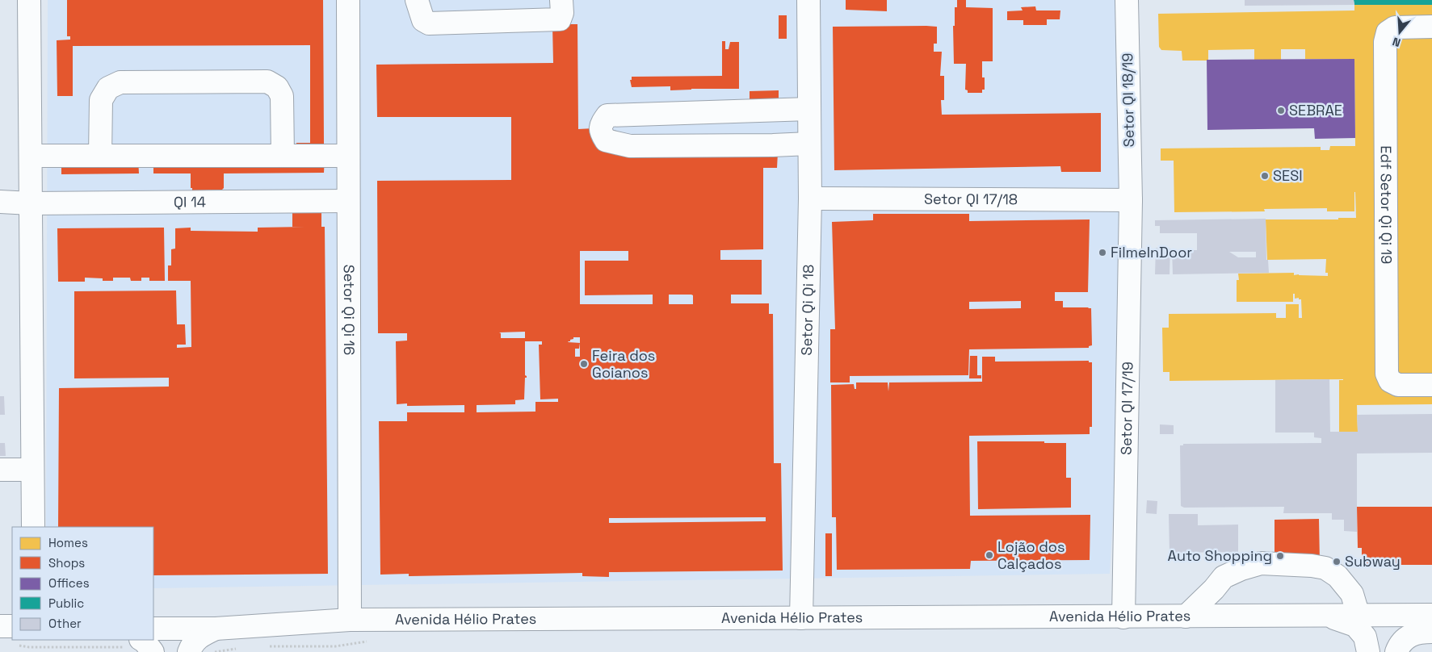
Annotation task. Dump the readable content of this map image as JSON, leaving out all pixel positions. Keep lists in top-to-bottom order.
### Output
{
  "streets": {
    "street": [
      "Setor QI 18/19",
      "Setor QI 17/18",
      "QI 14",
      "Edf Setor Qi Qi 19",
      "Setor Qi Qi 18",
      "Setor Qi Qi 16",
      "Setor QI 17/19",
      "Avenida Hélio Prates"
    ]
  },
  "crossings": [
    ["Setor QI 18/19", "Setor QI 17/18"],
    ["Setor QI 18/19", "Setor QI 17/19"],
    ["Setor QI 17/18", "Setor Qi Qi 18"],
    ["Setor QI 17/18", "Setor QI 17/19"],
    ["QI 14", "Setor Qi Qi 16"],
    ["Setor Qi Qi 18", "Avenida Hélio Prates"],
    ["Setor Qi Qi 16", "Avenida Hélio Prates"],
    ["Setor QI 17/19", "Avenida Hélio Prates"]
  ],
  "places": [
    "SEBRAE",
    "SESI",
    "FilmeInDoor",
    "Feira dos Goianos",
    "Lojão dos Calçados",
    "Auto Shopping",
    "Subway"
  ],
  "legend": [
    "Homes",
    "Shops",
    "Offices",
    "Public",
    "Other"
  ],
  "north": "bottom"
}
